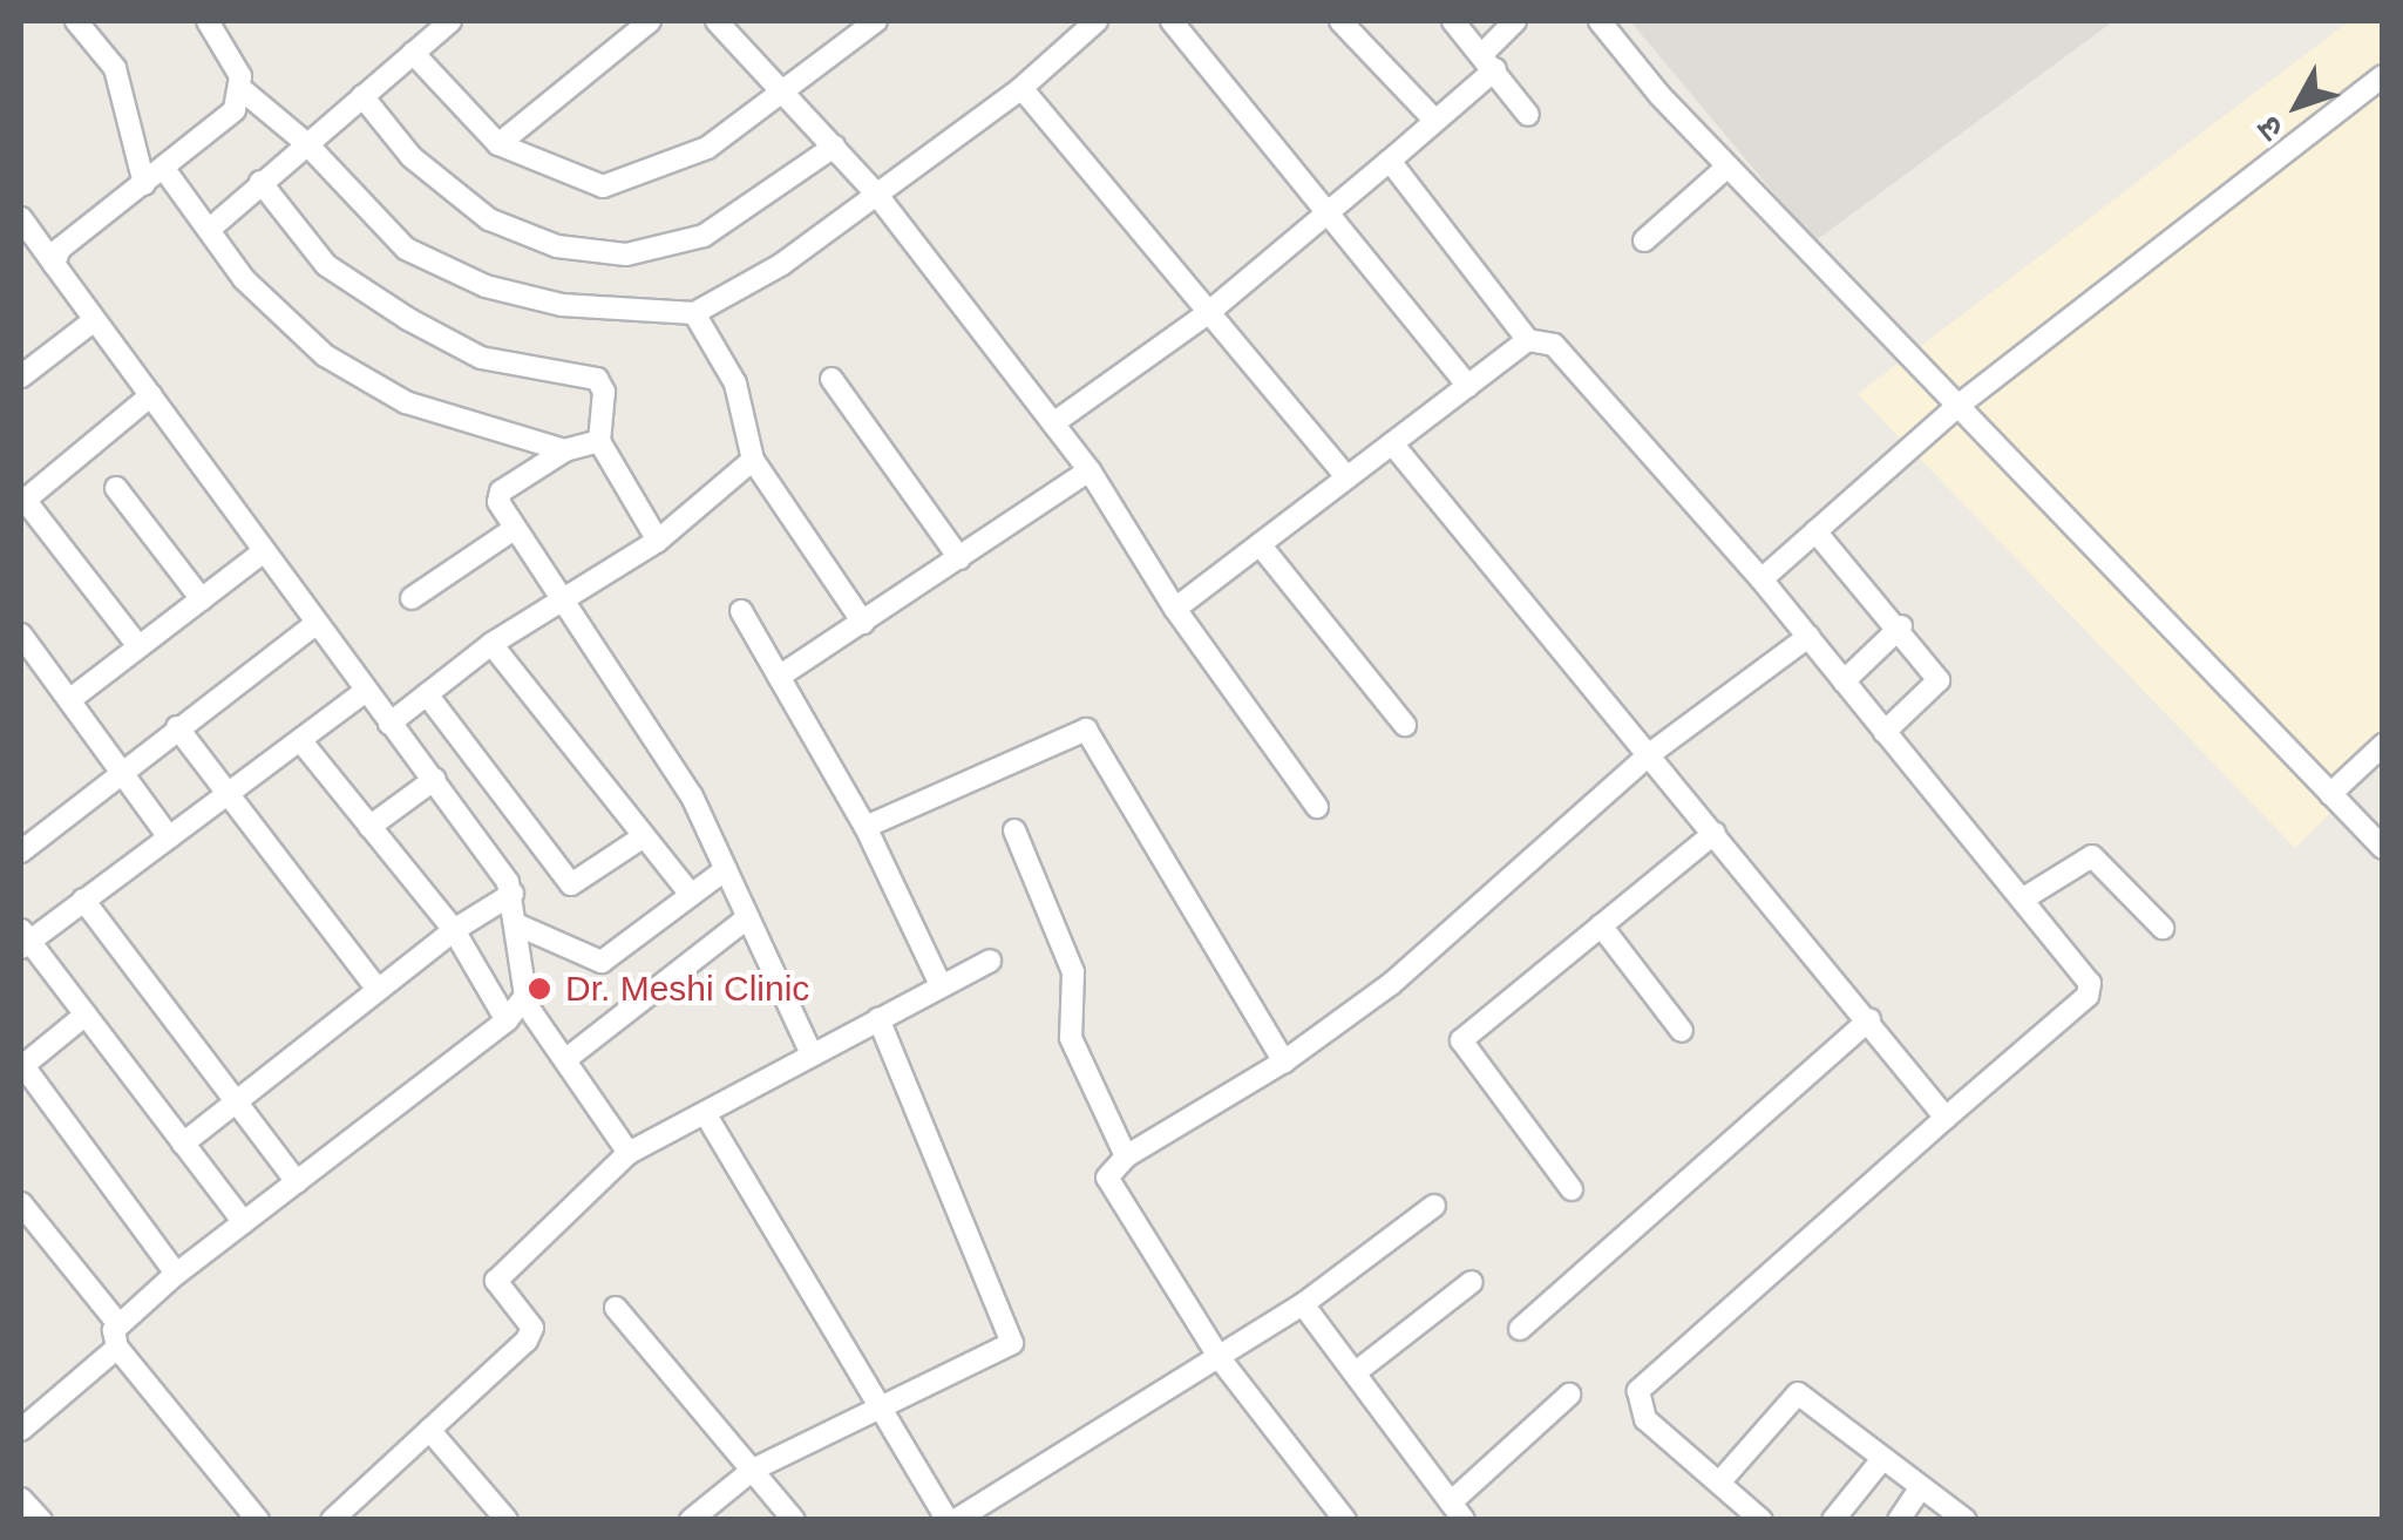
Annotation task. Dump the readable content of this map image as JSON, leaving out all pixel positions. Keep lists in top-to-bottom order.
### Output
{
  "places": ["Dr. Meshi Clinic"],
  "north": "bottom left"
}
